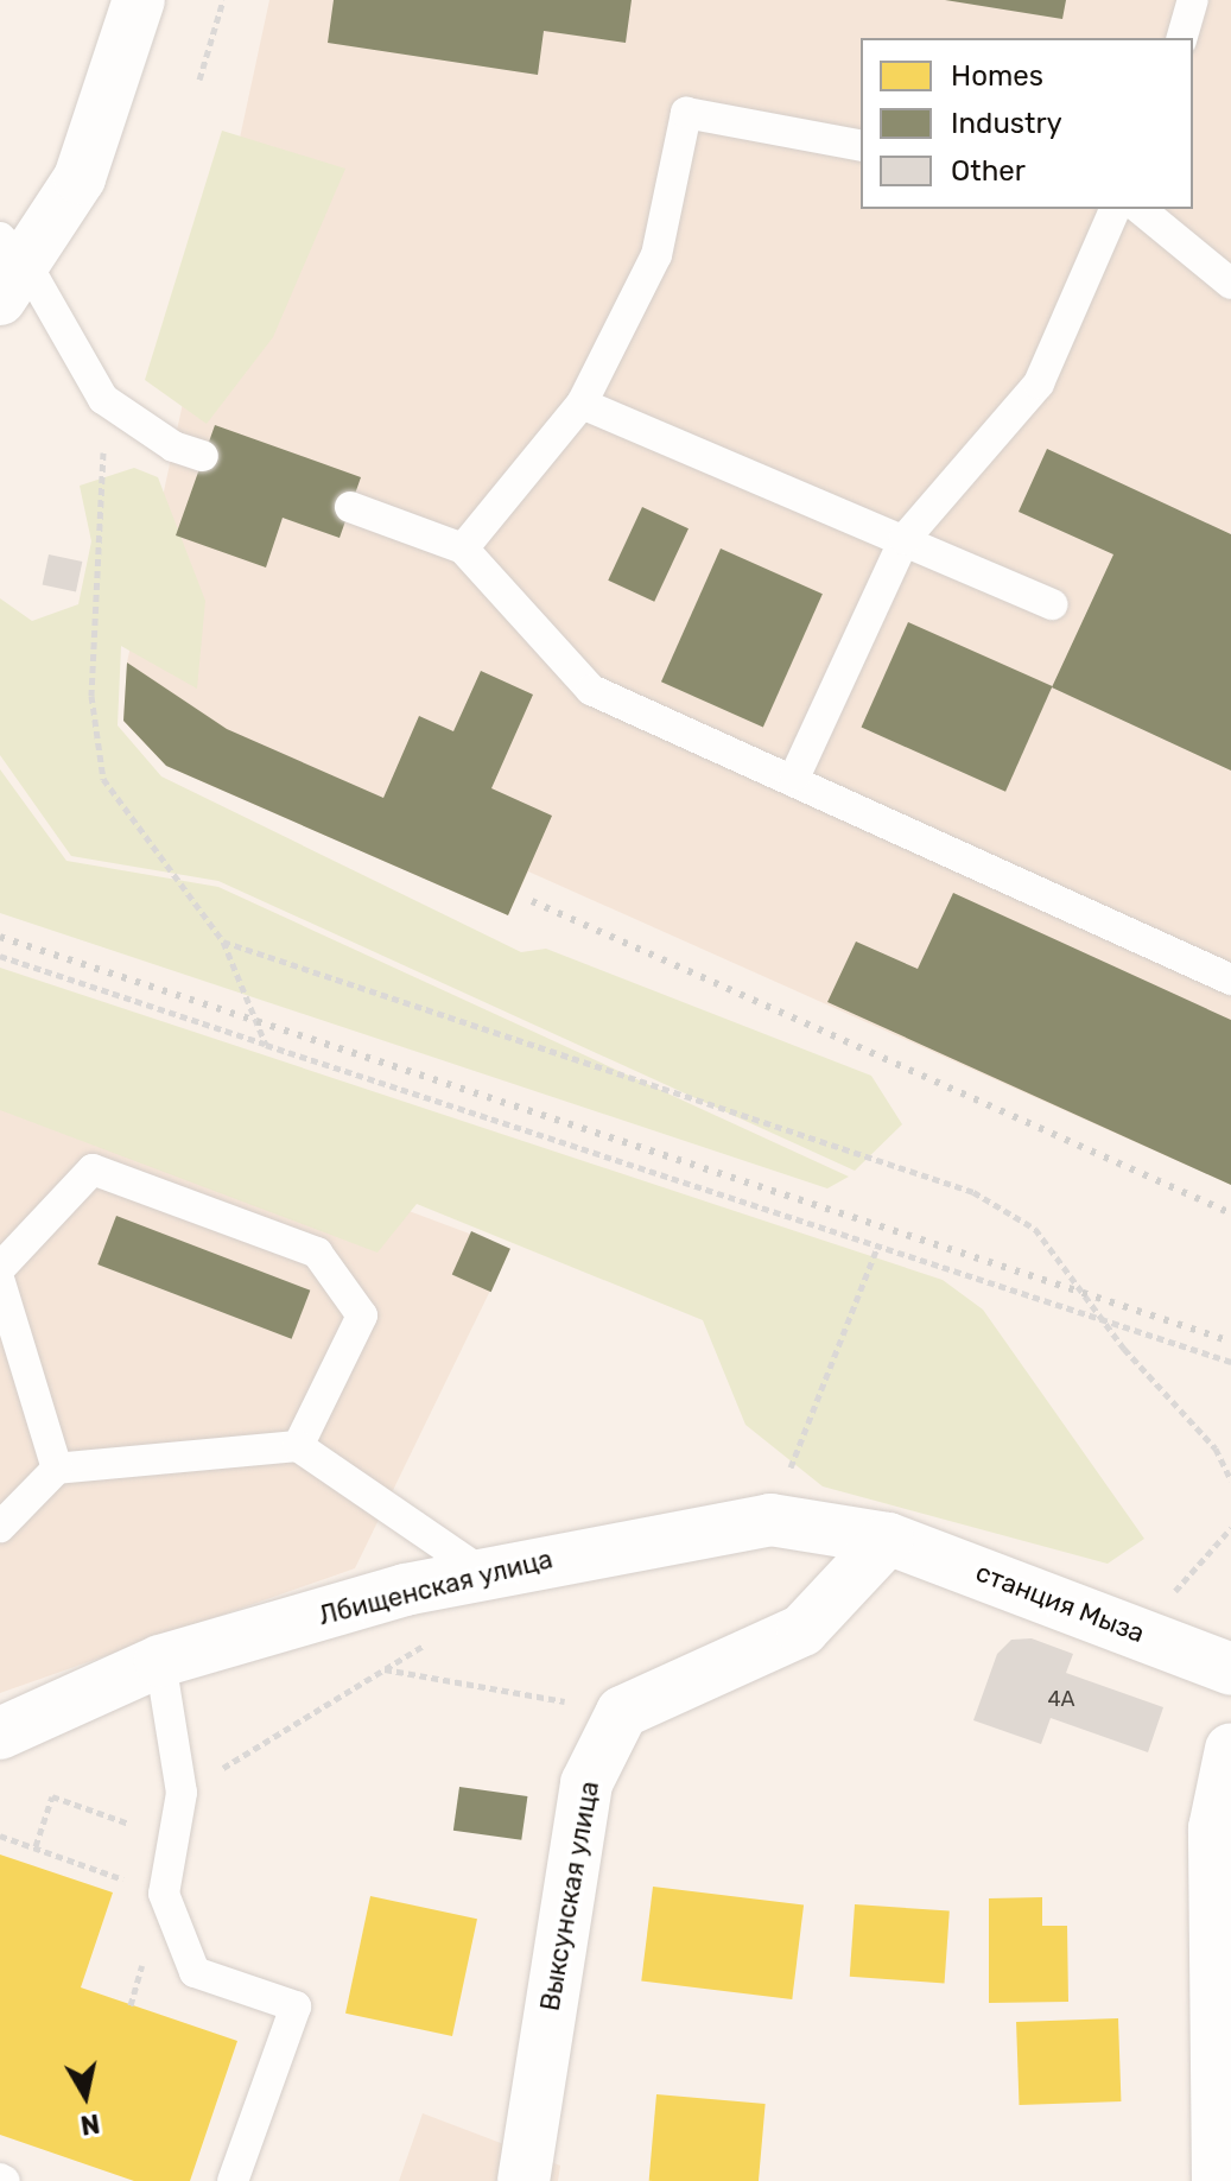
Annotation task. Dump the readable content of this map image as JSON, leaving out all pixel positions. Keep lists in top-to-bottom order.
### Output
{
  "streets": {
    "street": ["Лбищенская улица", "станция Мыза", "Выксунская улица"]
  },
  "crossings": [
    ["Лбищенская улица", "станция Мыза"]
  ],
  "house_numbers": ["4А"],
  "legend": ["Homes", "Industry", "Other"],
  "north": "bottom"
}
